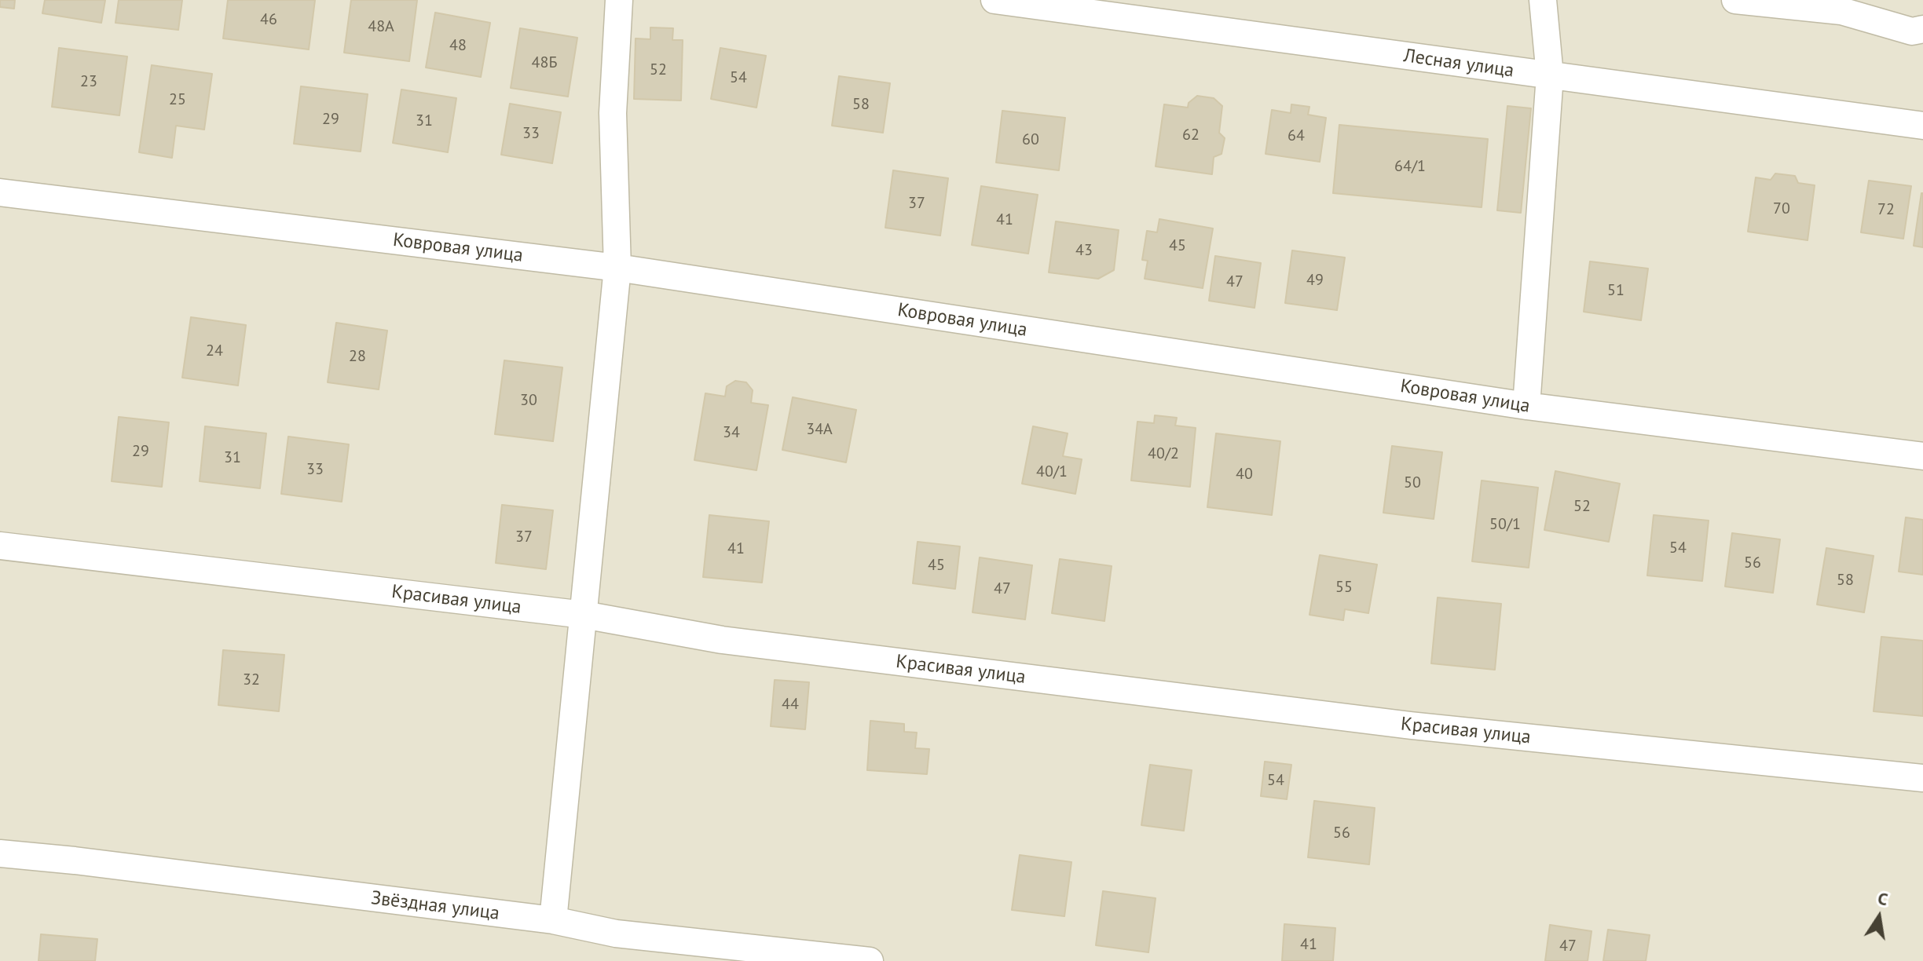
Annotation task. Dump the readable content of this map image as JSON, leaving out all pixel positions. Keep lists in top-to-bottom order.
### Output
{
  "streets": {
    "street": [
      "Лесная улица",
      "Ковровая улица",
      "Красивая улица",
      "Звёздная улица"
    ]
  },
  "house_numbers": [
    "46",
    "48А",
    "48",
    "48Б",
    "52",
    "54",
    "23",
    "25",
    "58",
    "29",
    "31",
    "33",
    "62",
    "64",
    "60",
    "64/1",
    "37",
    "70",
    "72",
    "41",
    "45",
    "43",
    "49",
    "47",
    "51",
    "24",
    "28",
    "30",
    "34А",
    "34",
    "29",
    "40/2",
    "31",
    "33",
    "40/1",
    "40",
    "50",
    "52",
    "50/1",
    "37",
    "54",
    "41",
    "56",
    "45",
    "58",
    "55",
    "47",
    "32",
    "44",
    "54",
    "56",
    "41",
    "47"
  ],
  "north": "top"
}
